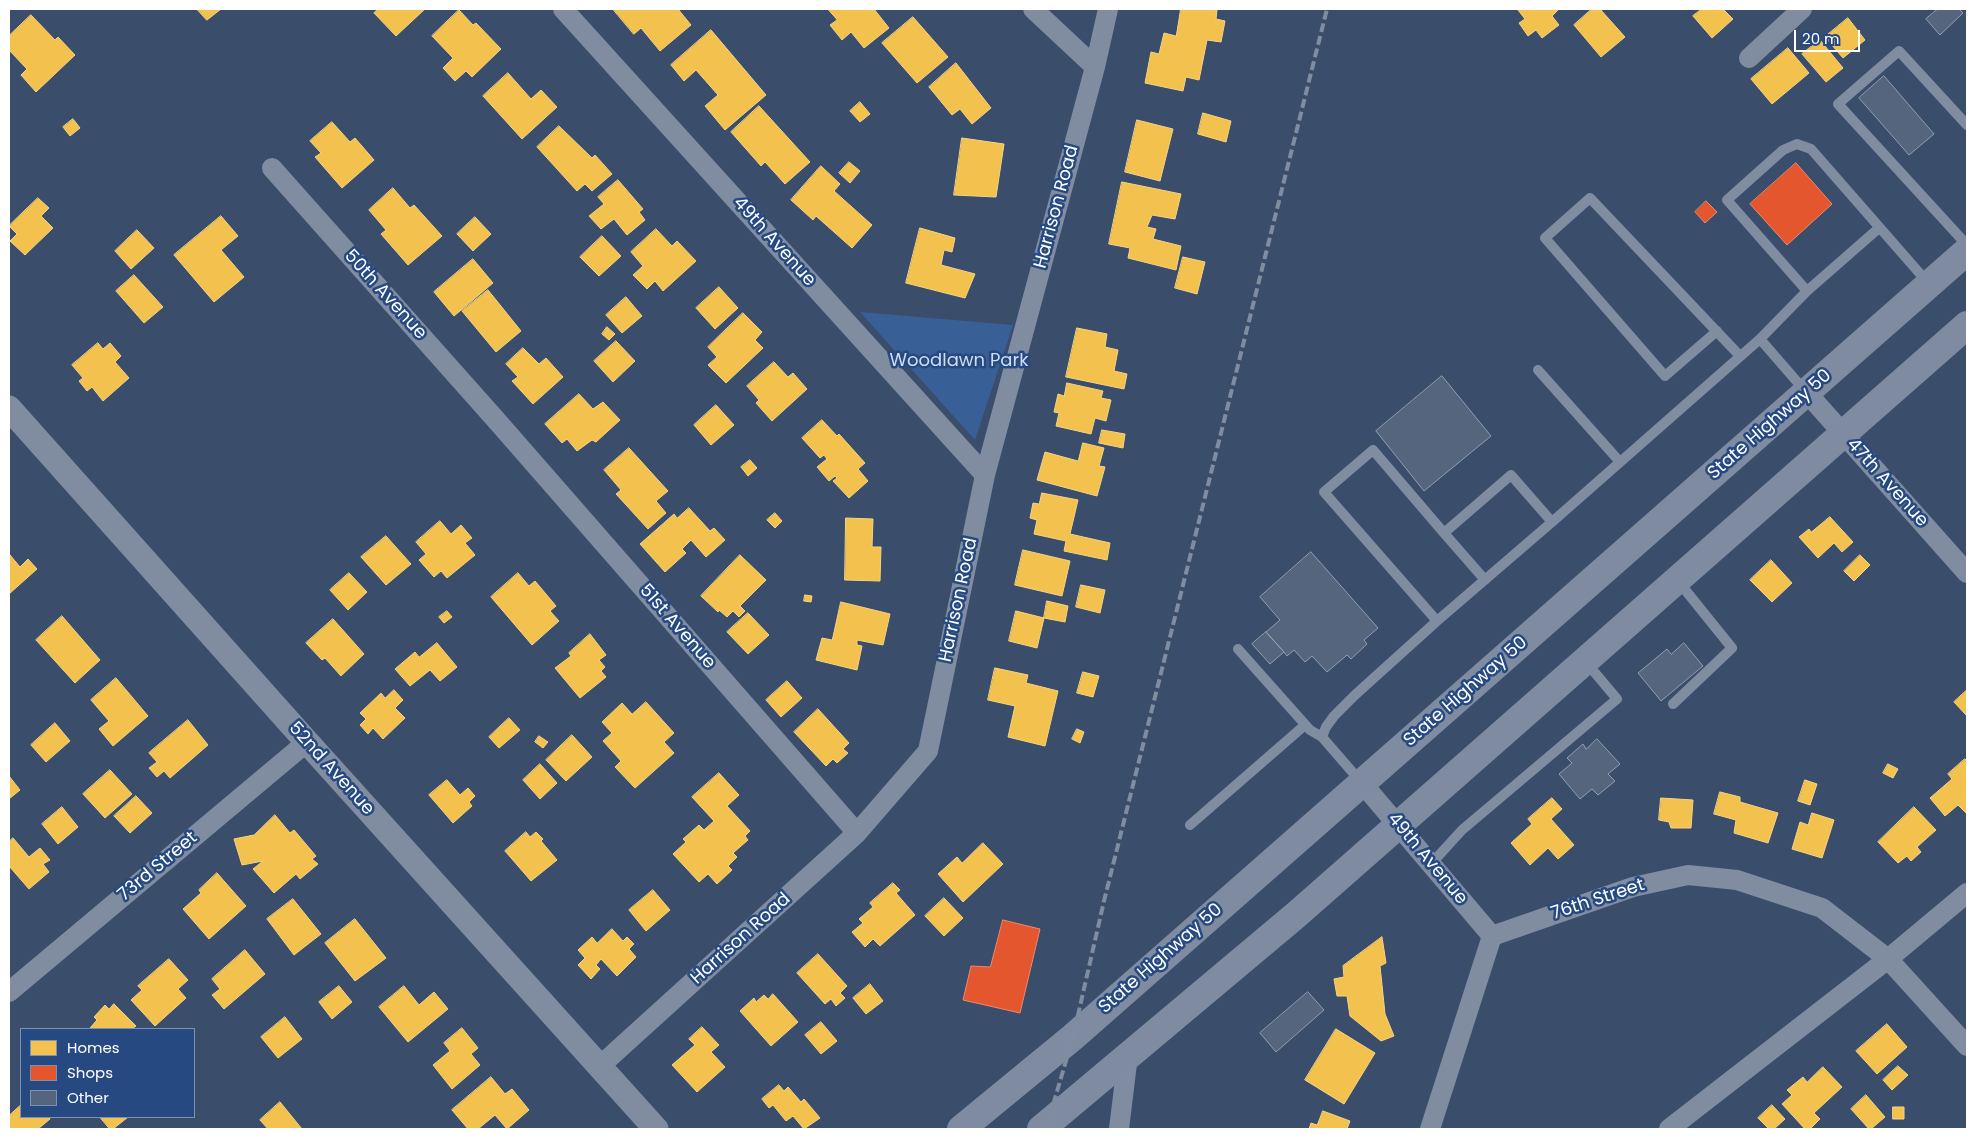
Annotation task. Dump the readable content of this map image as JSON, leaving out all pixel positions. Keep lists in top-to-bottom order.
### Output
{
  "streets": {
    "main road": ["State Highway 50"],
    "street": [
      "Harrison Road",
      "49th Avenue",
      "50th Avenue",
      "47th Avenue",
      "51st Avenue",
      "52nd Avenue",
      "73rd Street",
      "76th Street"
    ]
  },
  "crossings": [
    ["Harrison Road", "49th Avenue"],
    ["Harrison Road", "51st Avenue"],
    ["Harrison Road", "52nd Avenue"],
    ["49th Avenue", "State Highway 50"],
    ["49th Avenue", "76th Street"],
    ["50th Avenue", "51st Avenue"],
    ["State Highway 50", "47th Avenue"],
    ["52nd Avenue", "73rd Street"]
  ],
  "parks": ["Woodlawn Park"],
  "legend": ["Homes", "Shops", "Other"],
  "scale_bar": "20 m"
}
